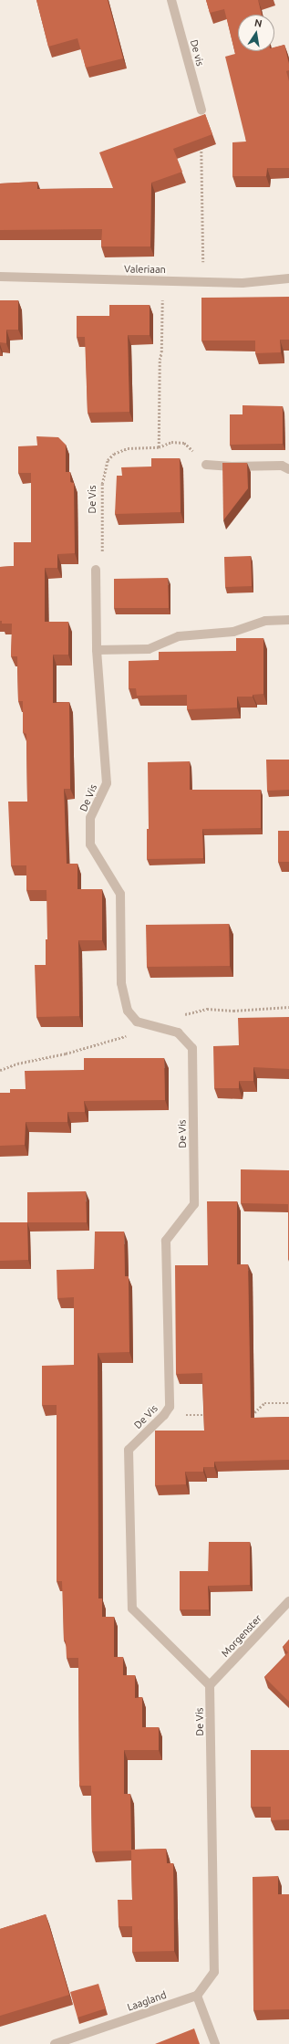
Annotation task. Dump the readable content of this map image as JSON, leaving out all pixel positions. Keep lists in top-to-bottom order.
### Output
{
  "streets": {
    "street": [
      "De vis",
      "Valeriaan",
      "De Vis",
      "Morgenster",
      "Laagland"
    ]
  },
  "crossings": [
    ["De Vis", "Morgenster"],
    ["De Vis", "Laagland"]
  ],
  "north": "top"
}
